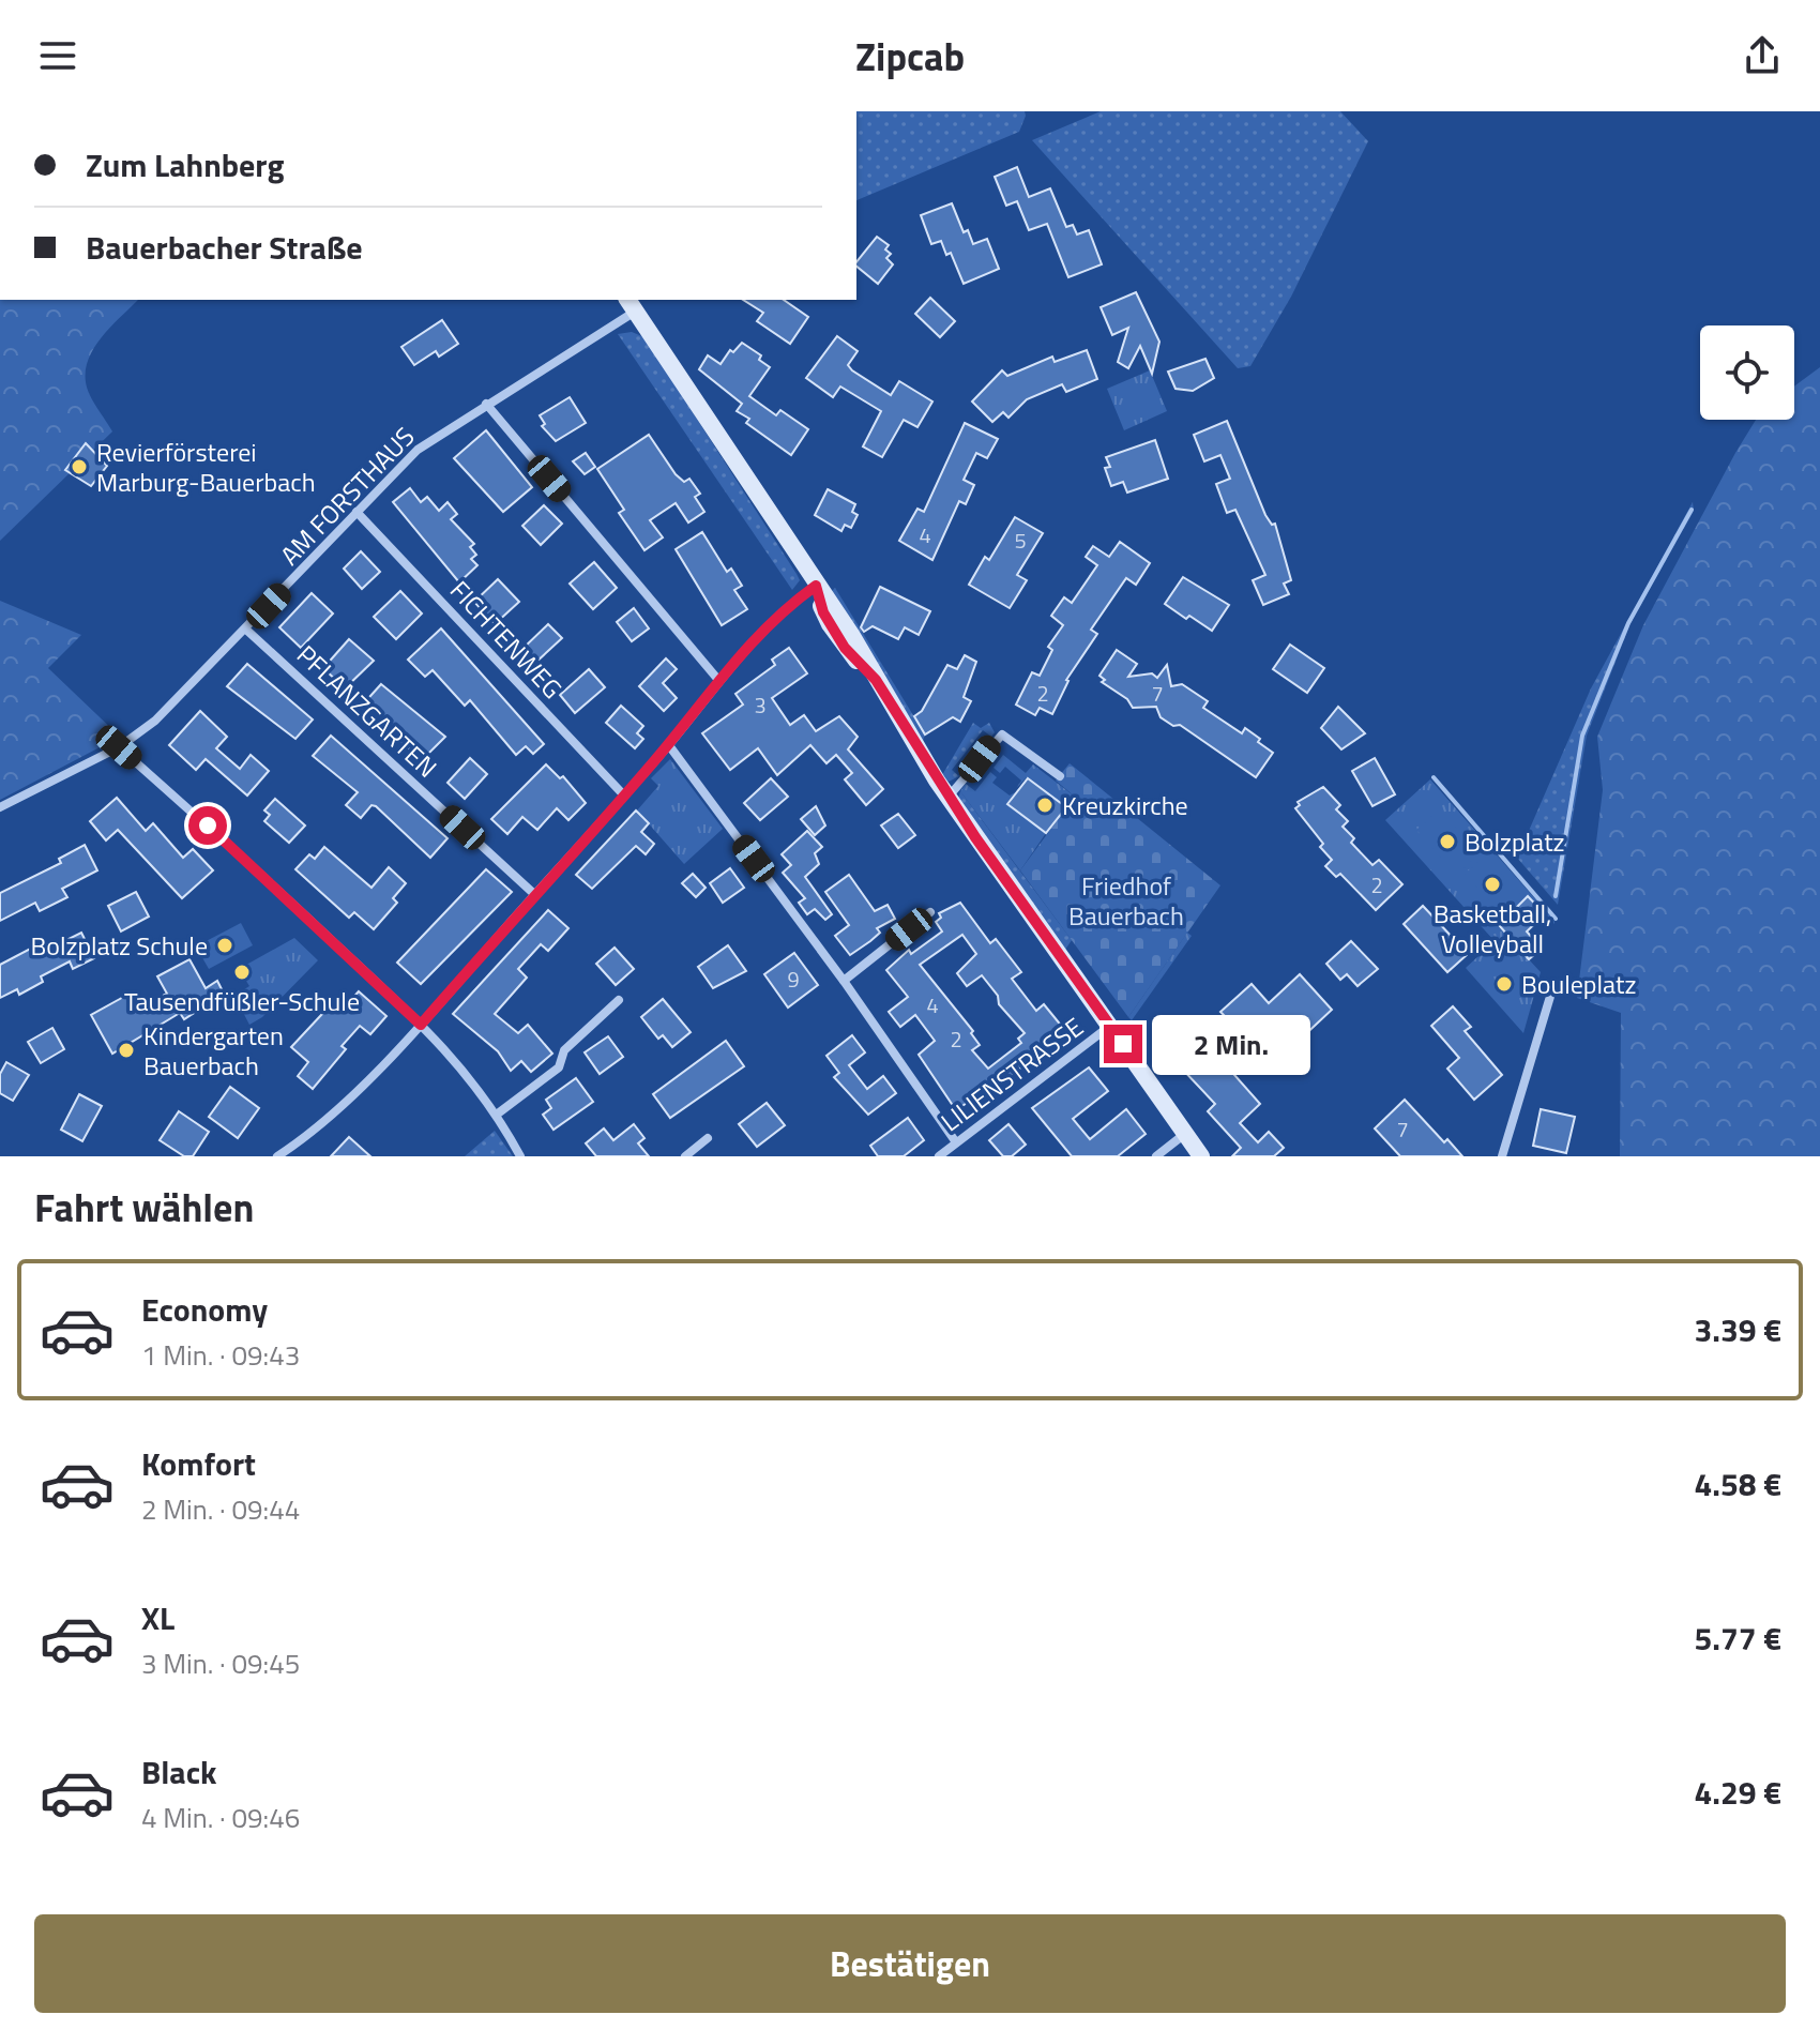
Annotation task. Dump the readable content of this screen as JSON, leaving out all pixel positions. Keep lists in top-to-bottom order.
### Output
{
  "streets": {
    "street": [
      "AM FORSTHAUS",
      "FICHTENWEG",
      "PFLANZGARTEN",
      "LILIENSTRASSE"
    ]
  },
  "crossings": [
    ["AM FORSTHAUS", "FICHTENWEG"],
    ["AM FORSTHAUS", "PFLANZGARTEN"]
  ],
  "parks": ["Friedhof Bauerbach"],
  "places": [
    "Revierförsterei Marburg-Bauerbach",
    "Kreuzkirche",
    "Bolzplatz",
    "Basketball, Volleyball",
    "Bolzplatz Schule",
    "Tausendfüßler-Schule",
    "Bouleplatz",
    "Kindergarten Bauerbach"
  ],
  "house_numbers": [
    "4",
    "5",
    "2",
    "7",
    "3",
    "2",
    "9",
    "4",
    "2",
    "7"
  ],
  "page": {
    "header": "Zipcab",
    "banner": ["Zum Lahnberg", "Bauerbacher Straße"],
    "bubble": "2 Min.",
    "heading": "Fahrt wählen",
    "list": [
      {
        "name": "Economy",
        "note": "1 Min. · 09:43",
        "value": "3.39 €"
      },
      {
        "name": "Komfort",
        "note": "2 Min. · 09:44",
        "value": "4.58 €"
      },
      {
        "name": "XL",
        "note": "3 Min. · 09:45",
        "value": "5.77 €"
      },
      {
        "name": "Black",
        "note": "4 Min. · 09:46",
        "value": "4.29 €"
      }
    ],
    "buttons": "Bestätigen"
  }
}
